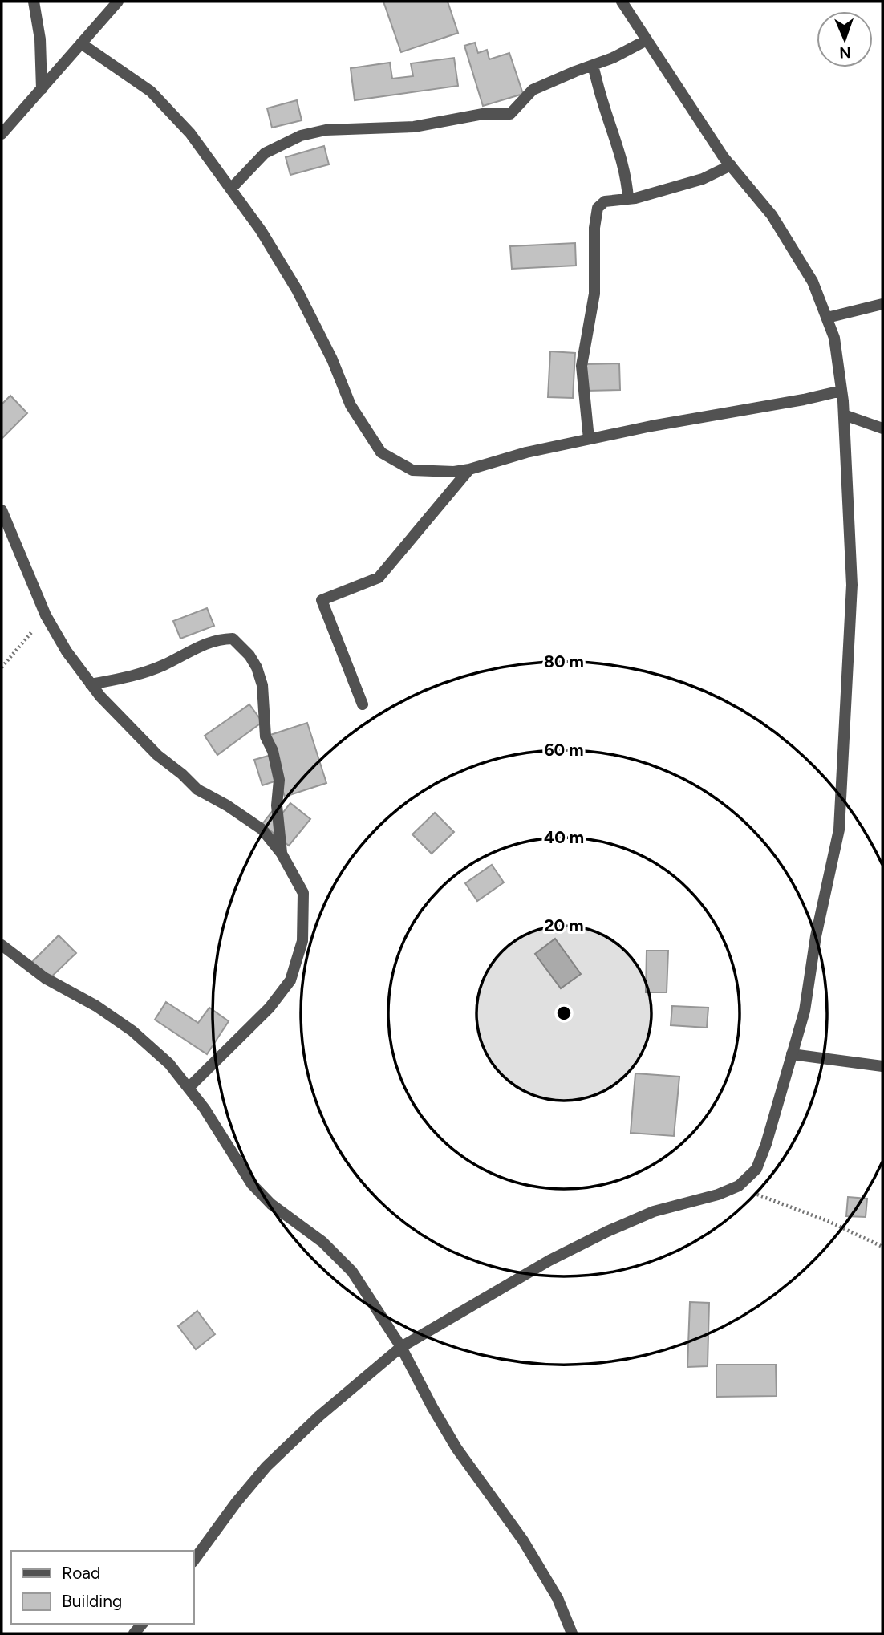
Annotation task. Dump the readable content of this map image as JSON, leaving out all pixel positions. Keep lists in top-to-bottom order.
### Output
{
  "legend": ["Road", "Building"],
  "north": "bottom",
  "rings": [
    "80 m",
    "60 m",
    "40 m",
    "20 m"
  ]
}
